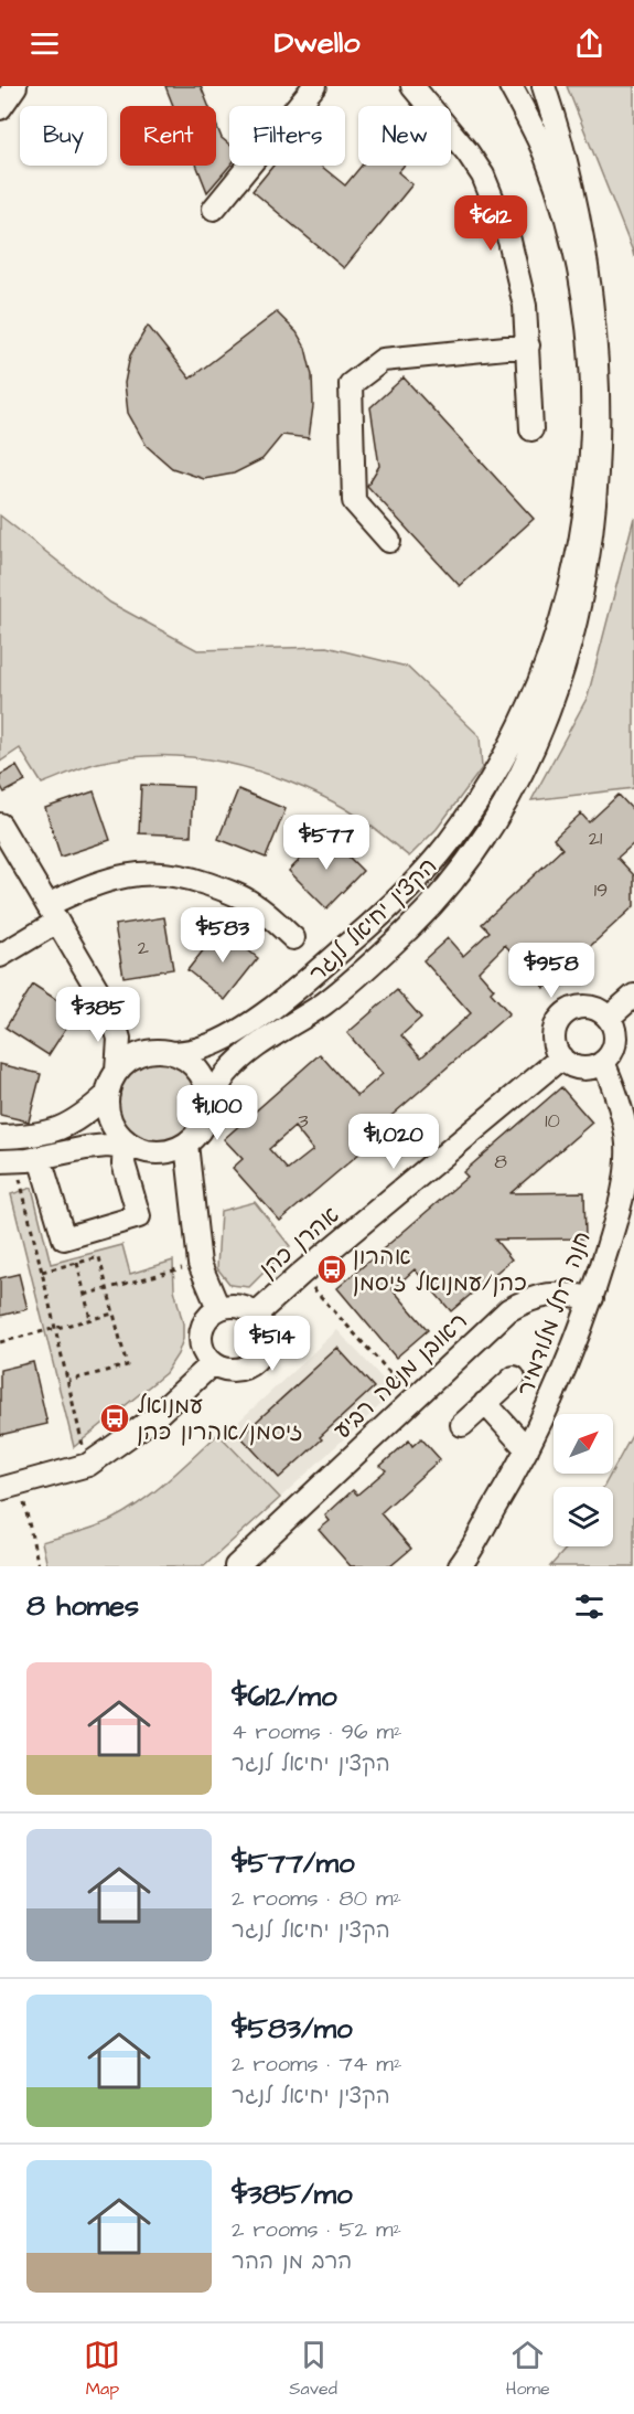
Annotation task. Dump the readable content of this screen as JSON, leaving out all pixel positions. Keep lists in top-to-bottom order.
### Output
{
  "streets": {
    "street": [
      "הקצין יחיאל לנגר",
      "אהרן כהן",
      "חנה רחל מלודמיר",
      "ראובן מנשה רביע"
    ]
  },
  "crossings": [
    ["אהרן כהן", "חנה רחל מלודמיר"],
    ["חנה רחל מלודמיר", "ראובן מנשה רביע"]
  ],
  "places": {
    "bus stop": ["אהרון כהן/עמנואל זיסמן", "עמנואל זיסמן/אהרון כהן"]
  },
  "house_numbers": [
    "21",
    "19",
    "2",
    "3",
    "10",
    "8"
  ],
  "north": "top right",
  "page": {
    "header": "Dwello",
    "chip": [
      "Buy",
      "Rent",
      "Filters",
      "New"
    ],
    "price": [
      "$612",
      "$577",
      "$583",
      "$958",
      "$385",
      "$1,100",
      "$1,020",
      "$514"
    ],
    "heading": "8 homes",
    "list": [
      {
        "name": "$612/mo",
        "note": "4 rooms · 96 m² · הקצין יחיאל לנגר"
      },
      {
        "name": "$577/mo",
        "note": "2 rooms · 80 m² · הקצין יחיאל לנגר"
      },
      {
        "name": "$583/mo",
        "note": "2 rooms · 74 m² · הקצין יחיאל לנגר"
      },
      {
        "name": "$385/mo",
        "note": "2 rooms · 52 m² · הרב מן ההר"
      }
    ],
    "tabs": ["Map", "Saved", "Home"]
  }
}
